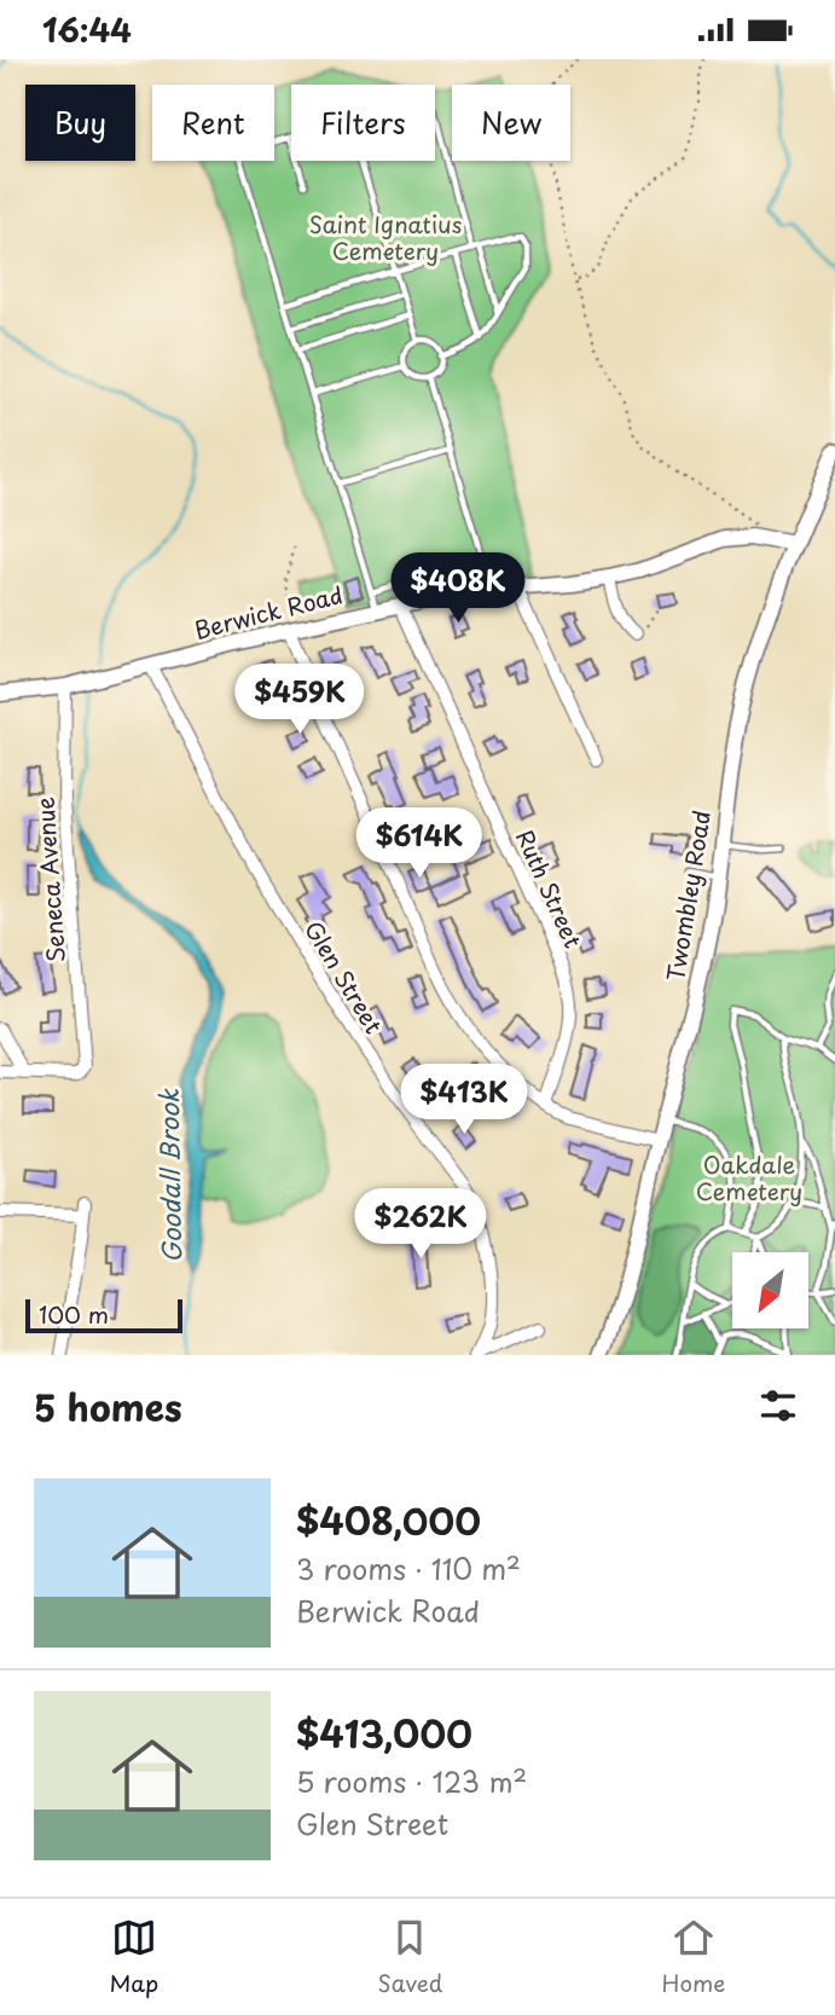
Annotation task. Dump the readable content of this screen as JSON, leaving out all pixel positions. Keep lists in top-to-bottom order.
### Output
{
  "streets": {
    "street": [
      "Berwick Road",
      "Seneca Avenue",
      "Ruth Street",
      "Twombley Road",
      "Glen Street"
    ]
  },
  "crossings": [
    ["Berwick Road", "Seneca Avenue"],
    ["Berwick Road", "Ruth Street"],
    ["Berwick Road", "Twombley Road"],
    ["Berwick Road", "Glen Street"]
  ],
  "water": ["Goodall Brook"],
  "parks": ["Saint Ignatius Cemetery", "Oakdale Cemetery"],
  "scale_bar": "100 m",
  "north": "bottom left",
  "page": {
    "status": "16:44",
    "chip": [
      "Buy",
      "Rent",
      "Filters",
      "New"
    ],
    "price": [
      "$408K",
      "$459K",
      "$614K",
      "$413K",
      "$262K"
    ],
    "scale": "100 m",
    "heading": "5 homes",
    "list": [
      {
        "name": "$408,000",
        "note": "3 rooms · 110 m² · Berwick Road"
      },
      {
        "name": "$413,000",
        "note": "5 rooms · 123 m² · Glen Street"
      }
    ],
    "tabs": ["Map", "Saved", "Home"]
  }
}
